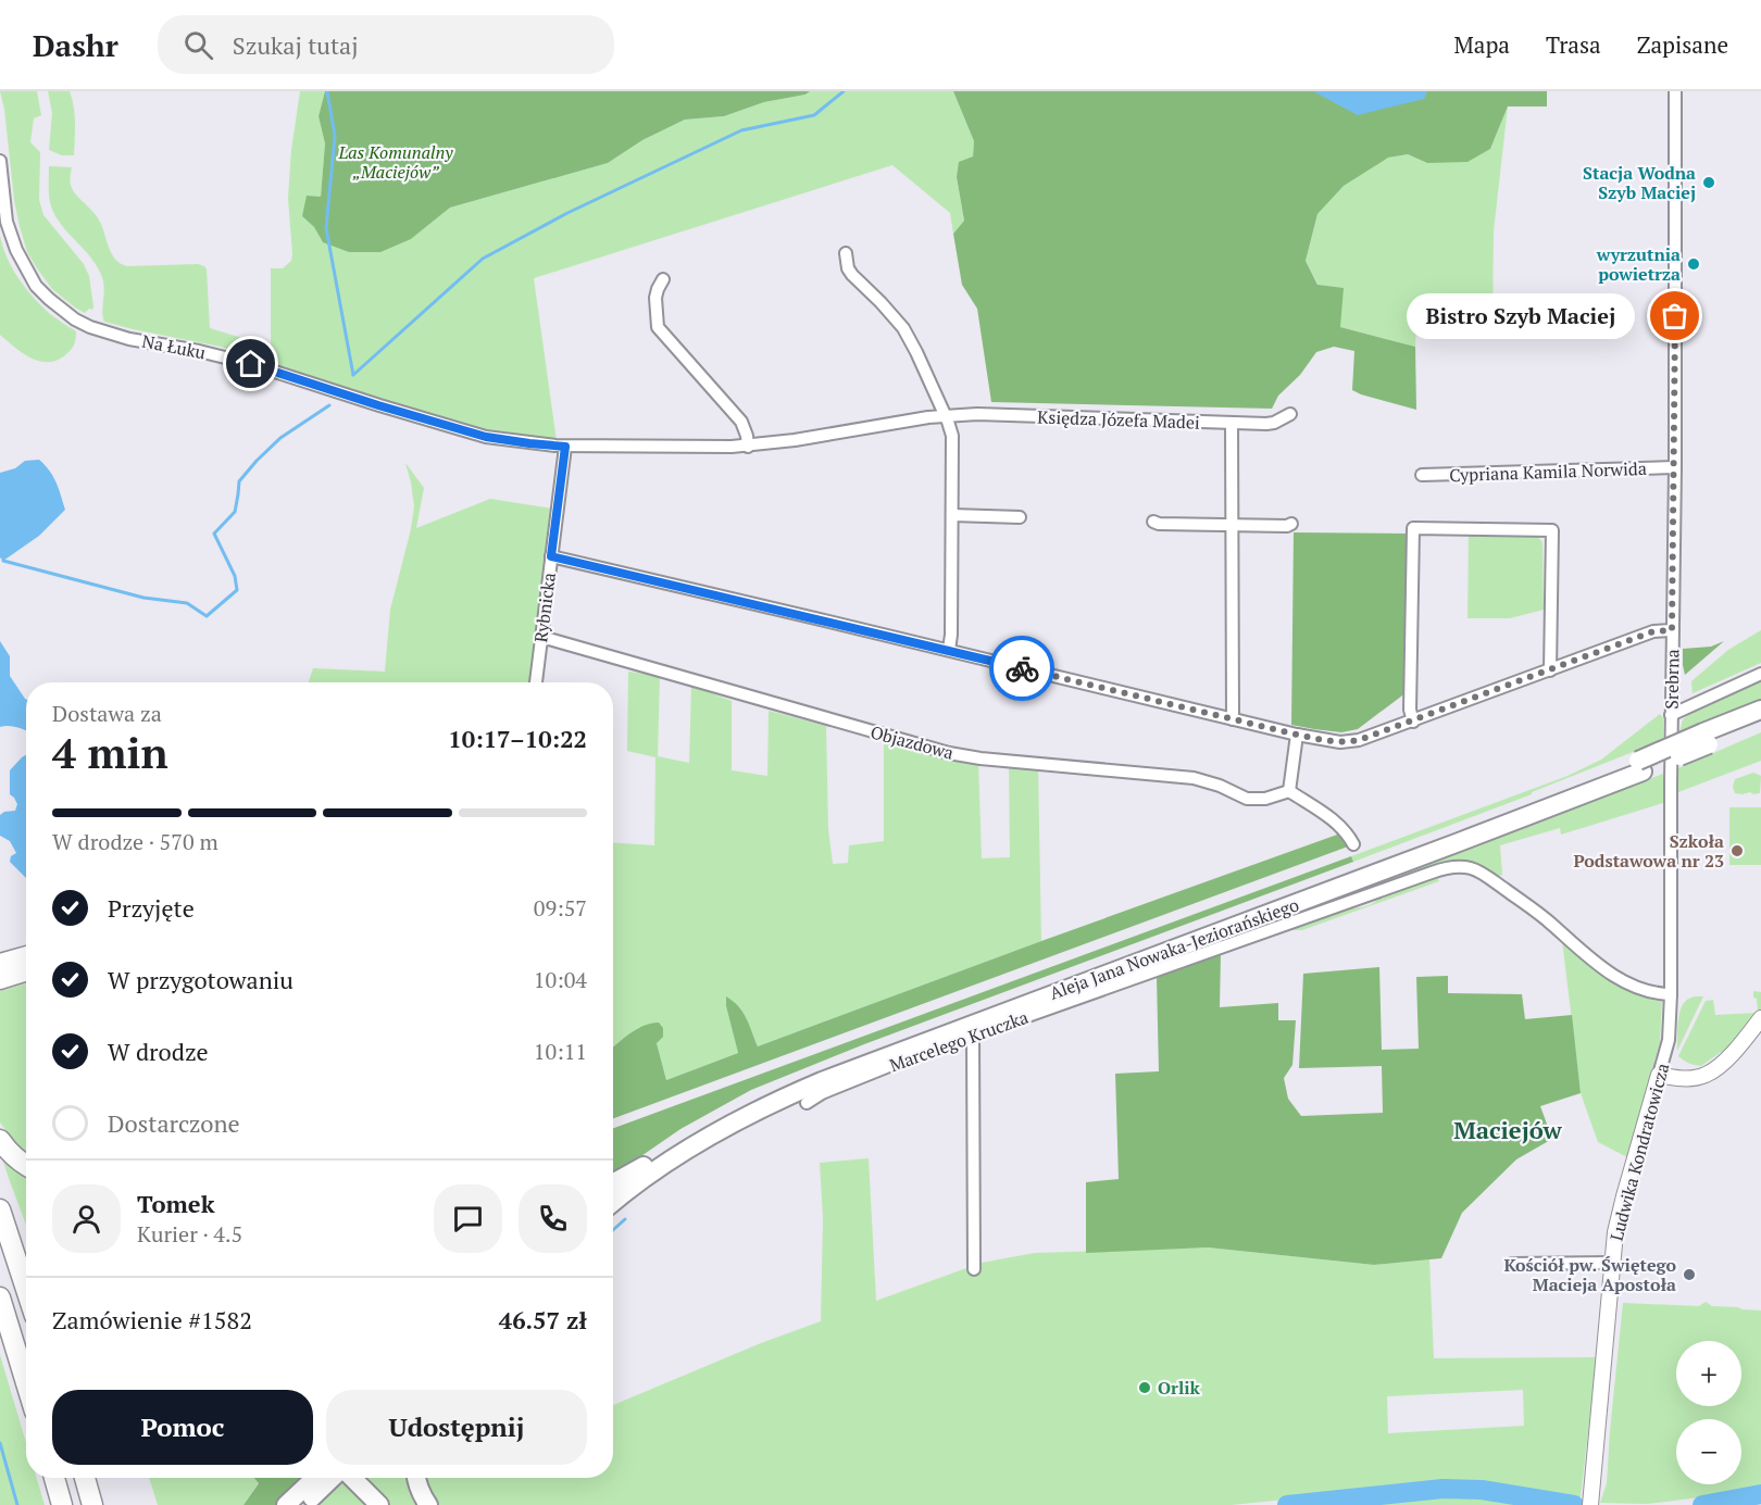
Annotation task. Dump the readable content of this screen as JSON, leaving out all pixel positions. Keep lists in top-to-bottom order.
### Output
{
  "streets": {
    "main road": ["Aleja Jana Nowaka-Jeziorańskiego"],
    "street": [
      "Na Łuku",
      "Księdza Józefa Madei",
      "Cypriana Kamila Norwida",
      "Rybnicka",
      "Srebrna",
      "Objazdowa",
      "Marcelego Kruczka",
      "Ludwika Kondratowicza"
    ]
  },
  "crossings": [
    ["Na Łuku", "Księdza Józefa Madei"],
    ["Na Łuku", "Rybnicka"],
    ["Księdza Józefa Madei", "Rybnicka"],
    ["Cypriana Kamila Norwida", "Srebrna"],
    ["Rybnicka", "Objazdowa"],
    ["Srebrna", "Marcelego Kruczka"],
    ["Srebrna", "Ludwika Kondratowicza"],
    ["Marcelego Kruczka", "Ludwika Kondratowicza"]
  ],
  "districts": ["Maciejów"],
  "parks": ["Las Komunalny „Maciejów”"],
  "places": [
    "Stacja Wodna Szyb Maciej",
    "wyrzutnia powietrza",
    "Bistro Szyb Maciej",
    "Szkoła Podstawowa nr 23",
    "Kościół pw. Świętego Macieja Apostoła",
    "Orlik"
  ],
  "page": {
    "header": "Dashr",
    "search": "Szukaj tutaj",
    "nav": ["Mapa", "Trasa", "Zapisane"],
    "bubble": "Bistro Szyb Maciej",
    "heading": ["4 min", "Dostawa za", "10:17–10:22"],
    "panel": [
      "Tomek",
      "Kurier · 4.5",
      "Zamówienie #1582",
      "46.57 zł"
    ],
    "bar": "W drodze · 570 m",
    "list": [
      ["Przyjęte", "09:57"],
      ["W przygotowaniu", "10:04"],
      ["W drodze", "10:11"],
      "Dostarczone"
    ],
    "map_buttons": ["+", "−"],
    "buttons": ["Pomoc", "Udostępnij"]
  }
}
